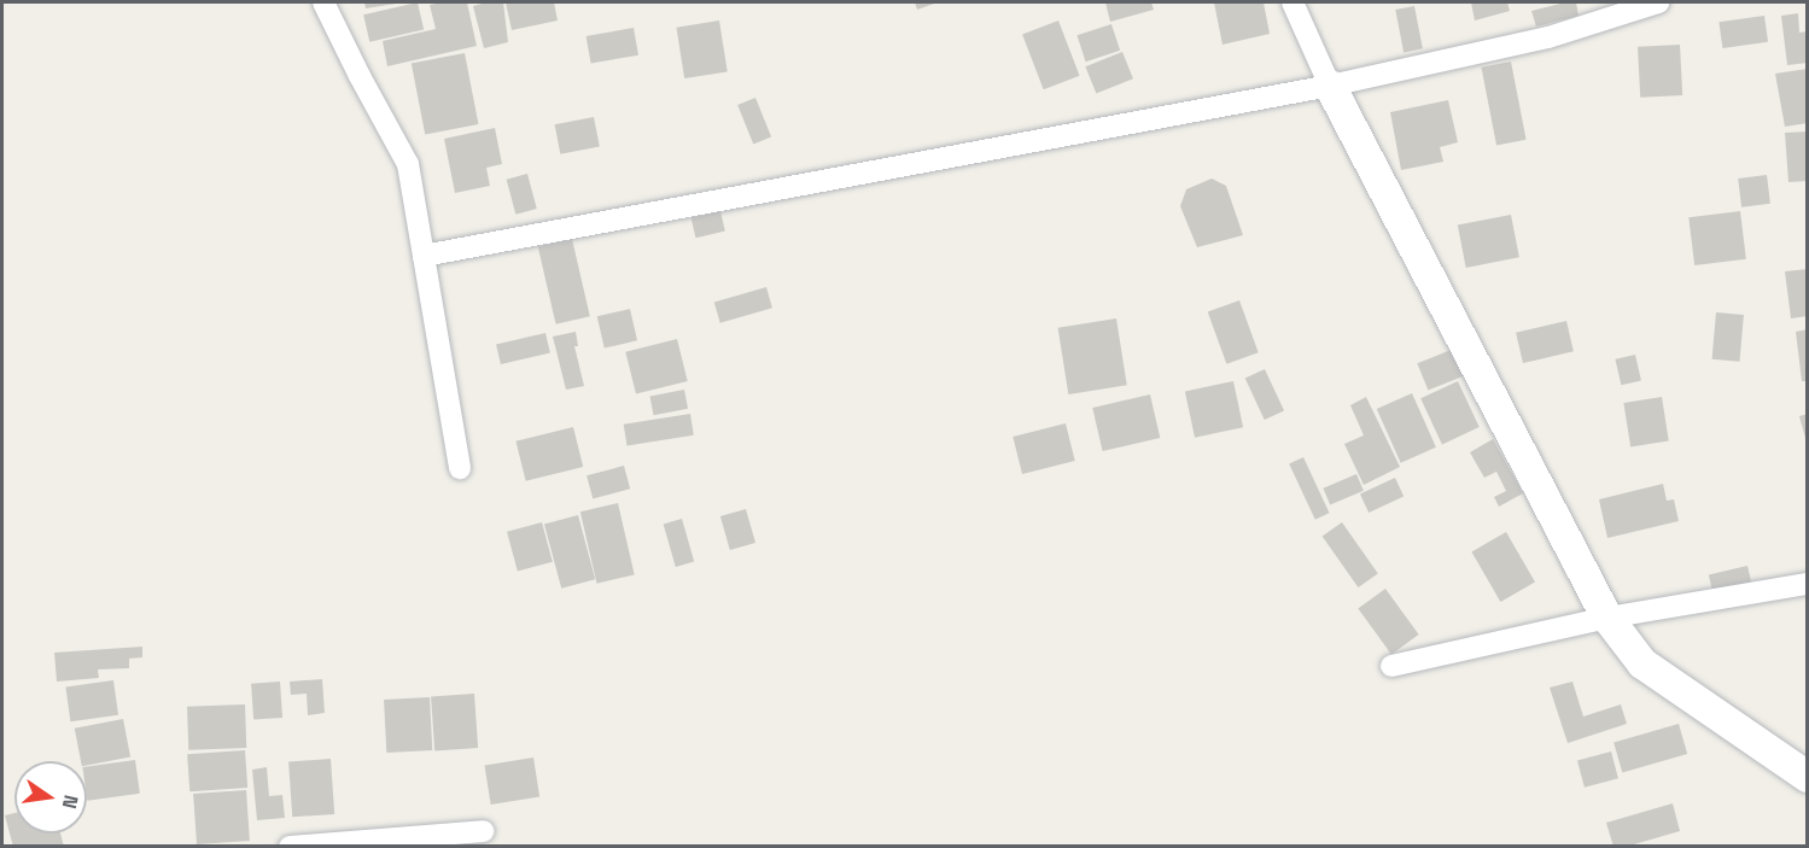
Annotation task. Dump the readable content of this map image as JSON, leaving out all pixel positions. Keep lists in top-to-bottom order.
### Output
{
  "north": "right"
}
